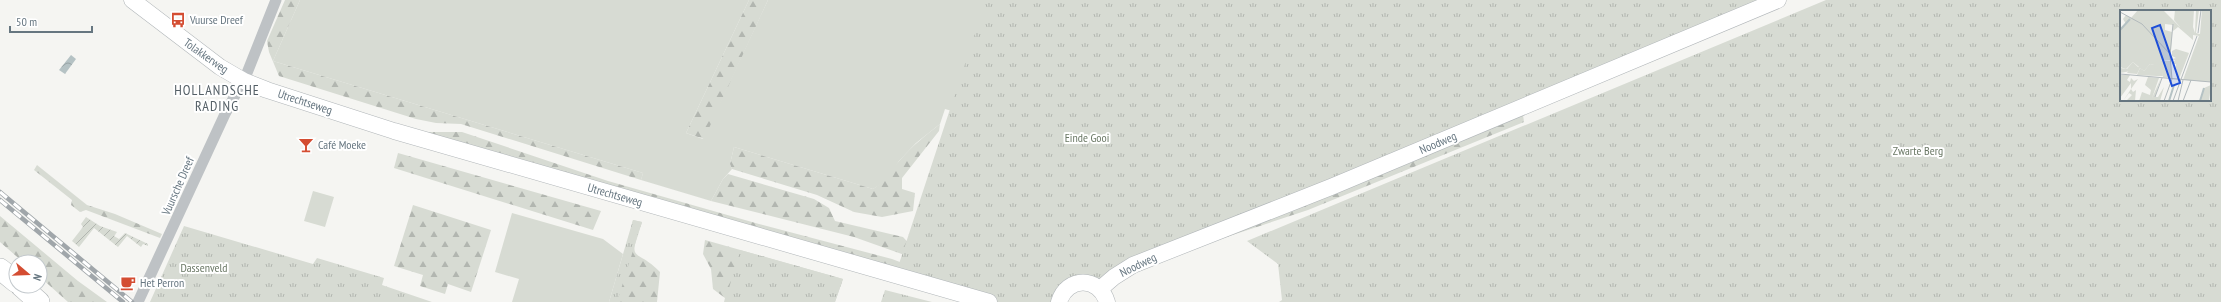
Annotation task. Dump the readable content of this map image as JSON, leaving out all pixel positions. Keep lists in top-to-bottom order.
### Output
{
  "streets": {
    "main road": ["Tolakkerweg", "Utrechtseweg", "Noodweg"],
    "street": ["Vuursche Dreef"]
  },
  "crossings": [
    ["Tolakkerweg", "Utrechtseweg"],
    ["Tolakkerweg", "Vuursche Dreef"],
    ["Utrechtseweg", "Vuursche Dreef"]
  ],
  "districts": ["HOLLANDSCHE RADING"],
  "parks": ["Einde Gooi", "Zwarte Berg", "Dassenveld"],
  "places": {
    "bus stop": ["Vuurse Dreef"],
    "bar": ["Café Moeke"],
    "cafe": ["Het Perron"]
  },
  "scale_bar": "50 m",
  "north": "right"
}
